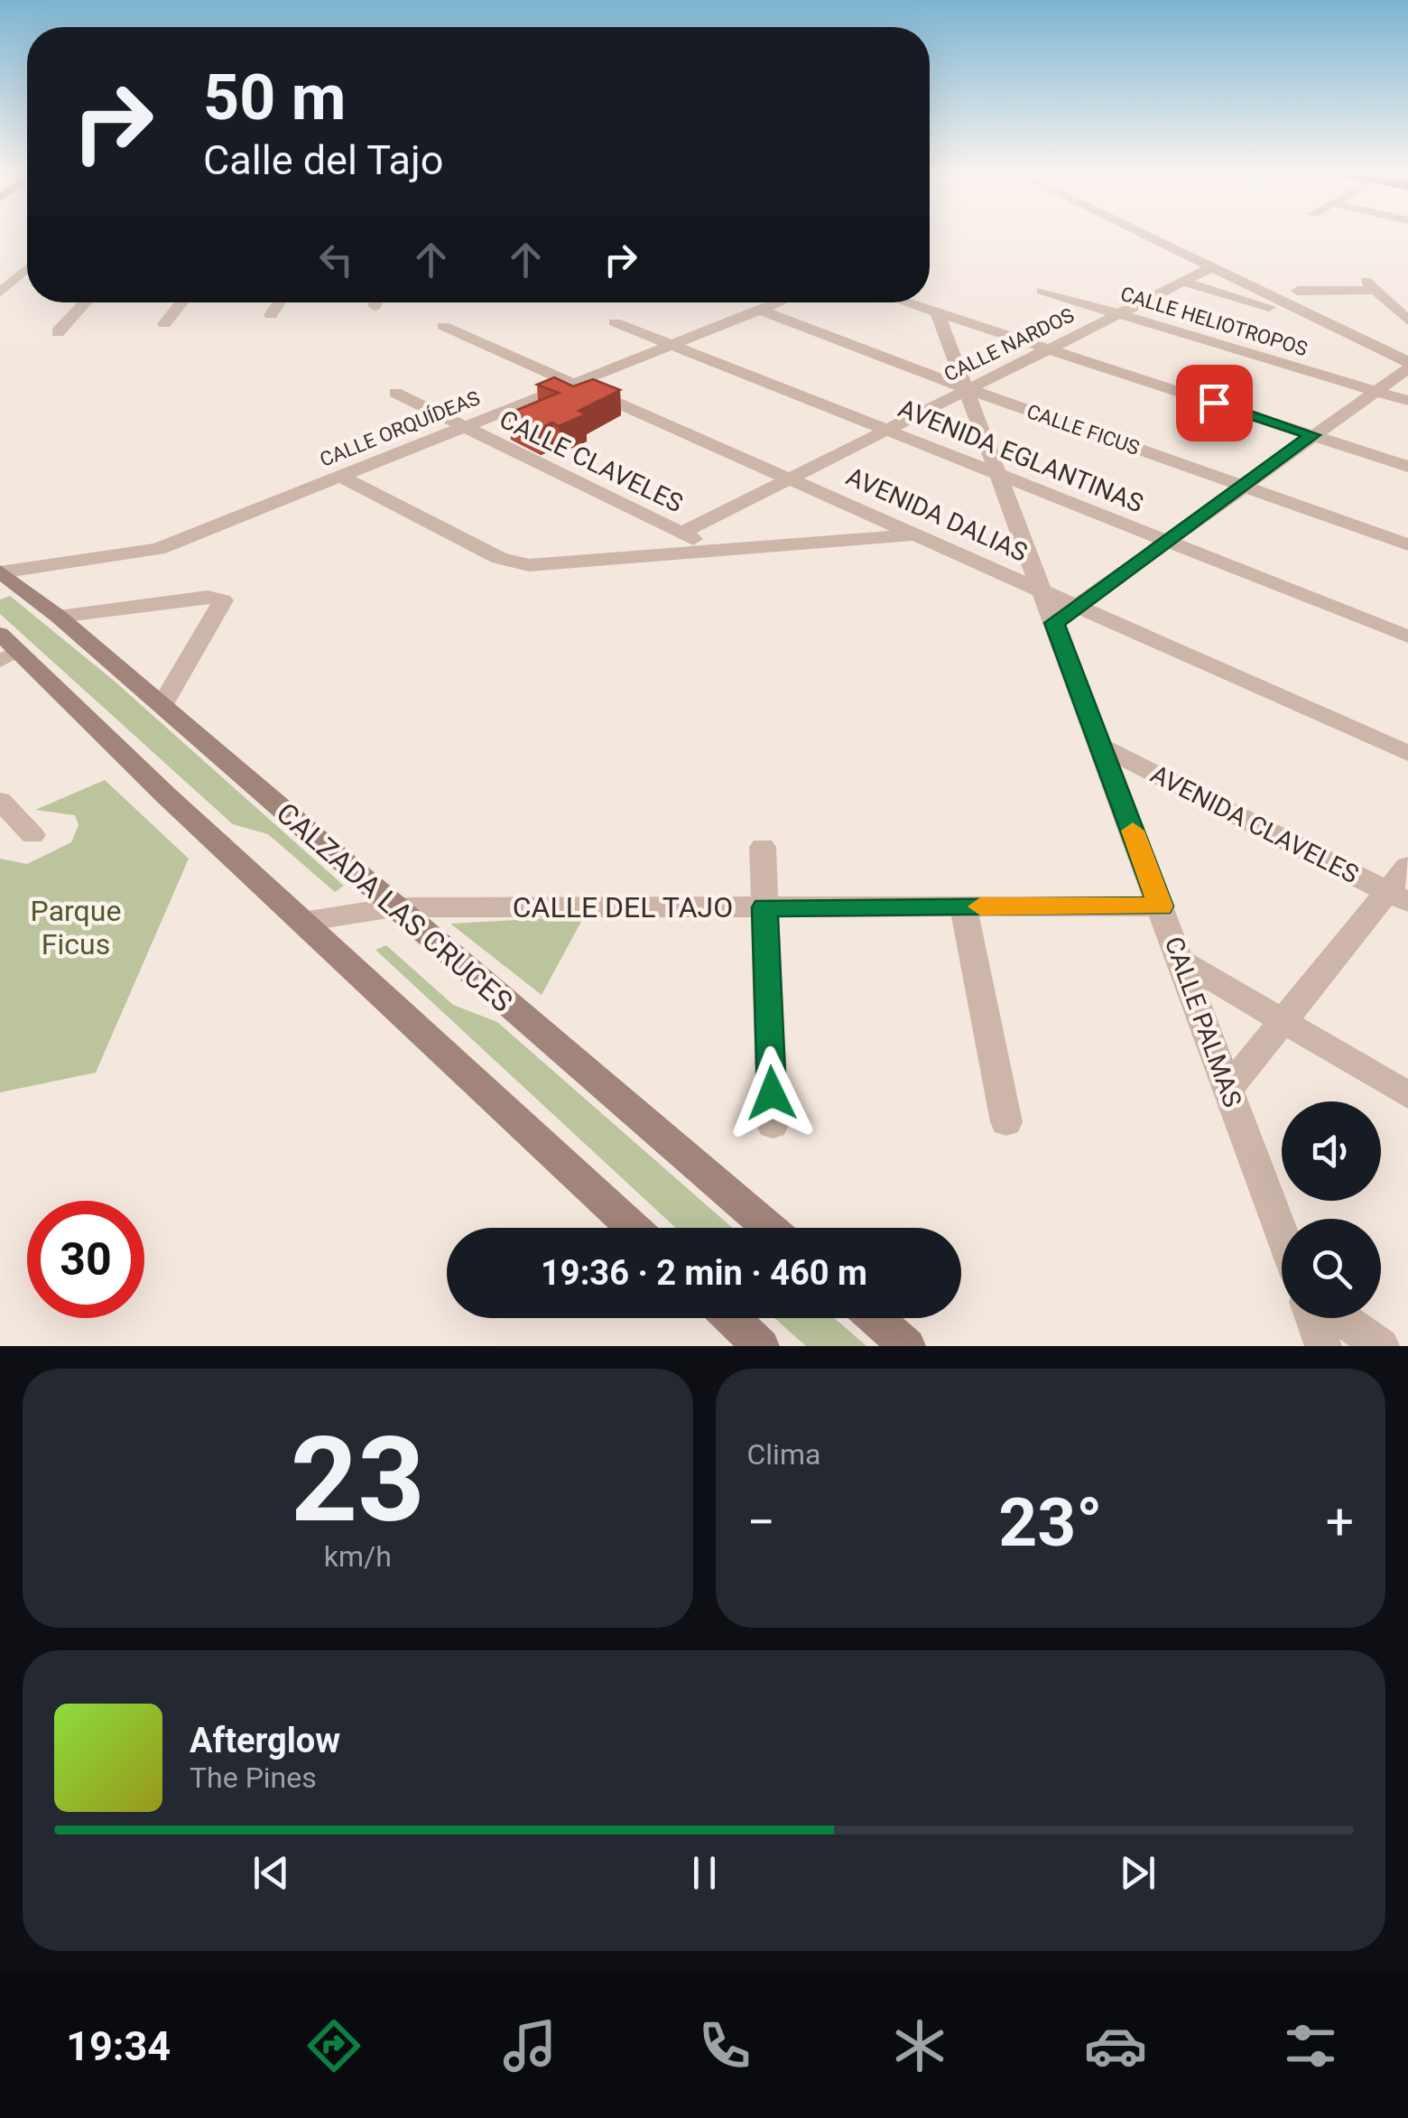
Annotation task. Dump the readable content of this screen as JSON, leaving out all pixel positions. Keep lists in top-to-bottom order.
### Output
{
  "streets": {
    "street": [
      "CALLE HELIOTROPOS",
      "CALLE NARDOS",
      "CALLE ORQUÍDEAS",
      "CALLE FICUS",
      "AVENIDA EGLANTINAS",
      "CALLE CLAVELES",
      "AVENIDA DALIAS",
      "AVENIDA CLAVELES",
      "CALZADA LAS CRUCES",
      "CALLE DEL TAJO",
      "CALLE PALMAS"
    ]
  },
  "crossings": [
    ["CALLE HELIOTROPOS", "CALLE NARDOS"],
    ["CALLE NARDOS", "CALLE FICUS"],
    ["CALLE NARDOS", "AVENIDA EGLANTINAS"],
    ["CALLE NARDOS", "CALLE CLAVELES"],
    ["CALLE NARDOS", "AVENIDA DALIAS"],
    ["CALLE NARDOS", "CALLE PALMAS"],
    ["CALLE ORQUÍDEAS", "CALLE FICUS"],
    ["CALLE ORQUÍDEAS", "AVENIDA EGLANTINAS"],
    ["CALLE ORQUÍDEAS", "CALLE CLAVELES"],
    ["CALLE ORQUÍDEAS", "AVENIDA DALIAS"],
    ["CALLE ORQUÍDEAS", "CALZADA LAS CRUCES"],
    ["CALLE FICUS", "CALLE PALMAS"],
    ["AVENIDA EGLANTINAS", "CALLE PALMAS"],
    ["AVENIDA DALIAS", "CALLE PALMAS"],
    ["AVENIDA CLAVELES", "CALLE PALMAS"],
    ["CALZADA LAS CRUCES", "CALLE DEL TAJO"],
    ["CALLE DEL TAJO", "CALLE PALMAS"]
  ],
  "parks": ["Parque Ficus"],
  "page": {
    "turn": ["50 m", "Calle del Tajo"],
    "limit": "30",
    "trip": "19:36 · 2 min · 460 m",
    "tile": [
      ["23", "km/h"],
      "Clima"
    ],
    "heat": ["−", "23°", "+"],
    "song": ["Afterglow", "The Pines"],
    "tabs": "19:34"
  }
}
